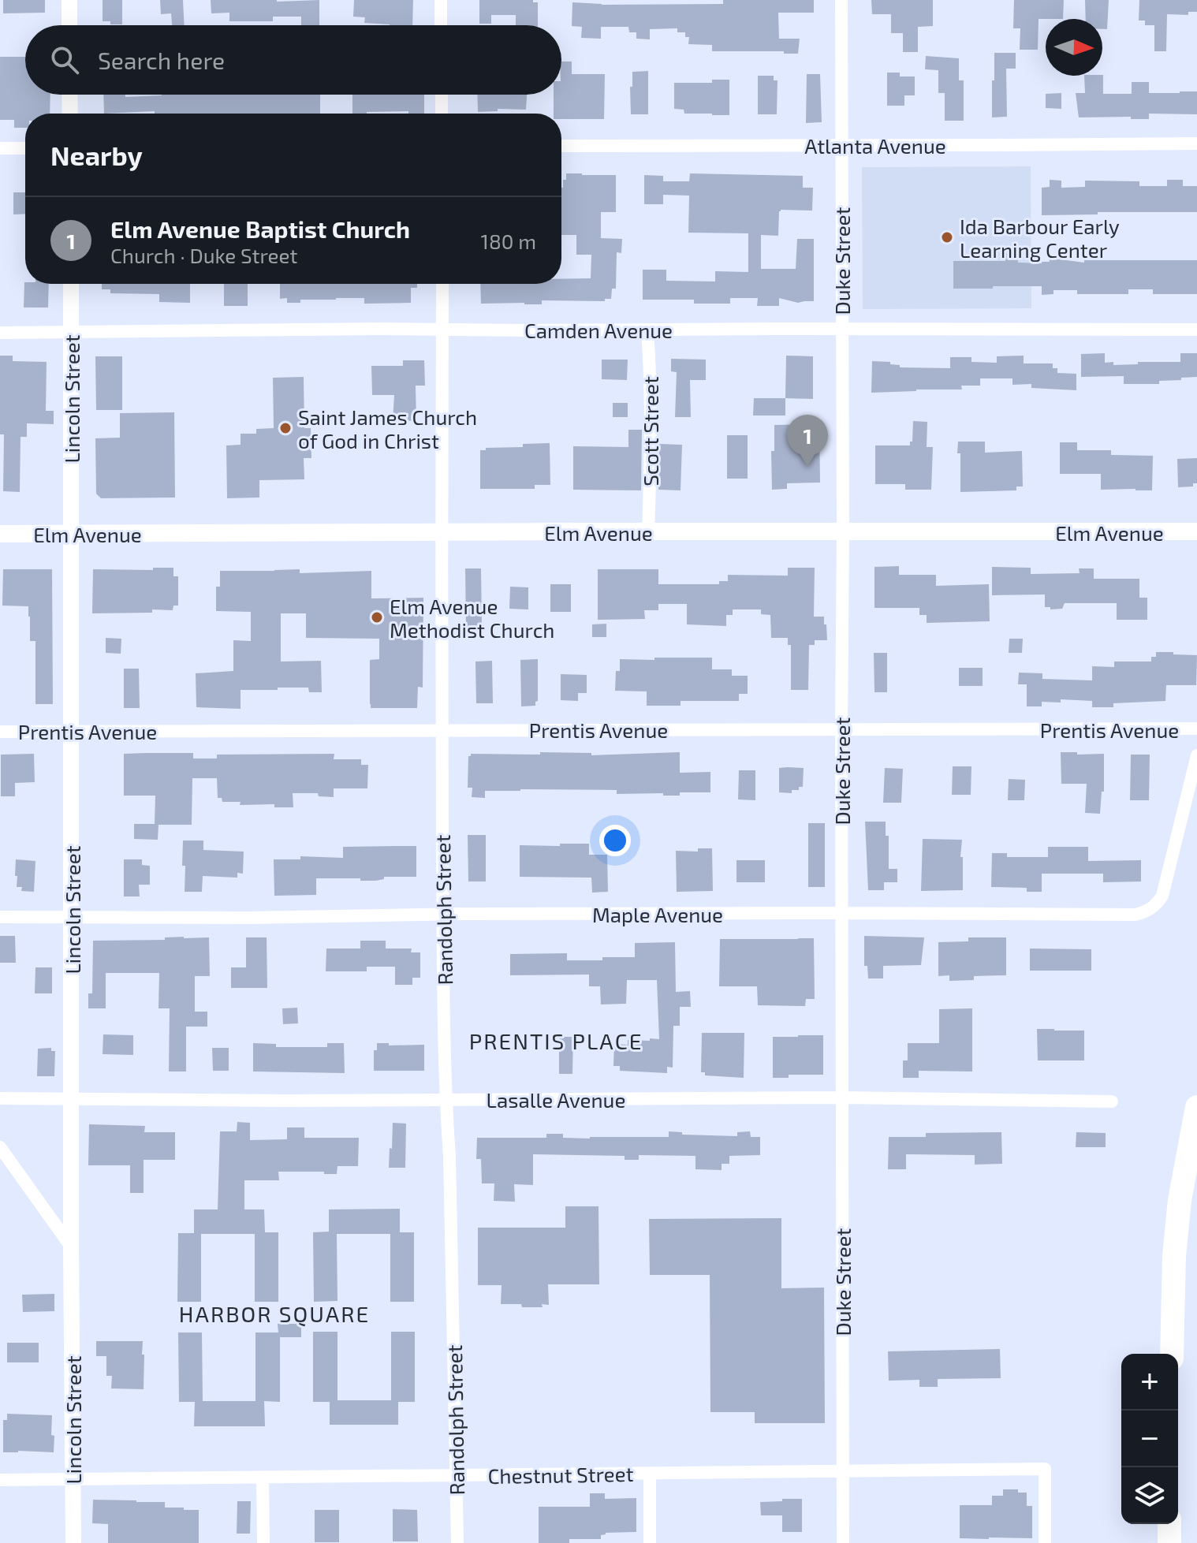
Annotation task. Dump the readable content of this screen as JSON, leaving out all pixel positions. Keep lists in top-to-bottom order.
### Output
{
  "streets": {
    "main road": ["Elm Avenue"],
    "street": [
      "Atlanta Avenue",
      "Duke Street",
      "Camden Avenue",
      "Lincoln Street",
      "Scott Street",
      "Prentis Avenue",
      "Randolph Street",
      "Maple Avenue",
      "Lasalle Avenue",
      "Chestnut Street"
    ]
  },
  "crossings": [
    ["Atlanta Avenue", "Duke Street"],
    ["Duke Street", "Camden Avenue"],
    ["Duke Street", "Elm Avenue"],
    ["Duke Street", "Prentis Avenue"],
    ["Duke Street", "Maple Avenue"],
    ["Duke Street", "Lasalle Avenue"],
    ["Duke Street", "Chestnut Street"],
    ["Camden Avenue", "Lincoln Street"],
    ["Camden Avenue", "Scott Street"],
    ["Camden Avenue", "Randolph Street"],
    ["Lincoln Street", "Elm Avenue"],
    ["Lincoln Street", "Prentis Avenue"],
    ["Lincoln Street", "Maple Avenue"],
    ["Lincoln Street", "Lasalle Avenue"],
    ["Lincoln Street", "Chestnut Street"],
    ["Scott Street", "Elm Avenue"],
    ["Elm Avenue", "Randolph Street"],
    ["Prentis Avenue", "Randolph Street"],
    ["Randolph Street", "Maple Avenue"],
    ["Randolph Street", "Lasalle Avenue"],
    ["Randolph Street", "Chestnut Street"]
  ],
  "districts": ["PRENTIS PLACE", "HARBOR SQUARE"],
  "places": ["Ida Barbour Early Learning Center", "Saint James Church of God in Christ", "Elm Avenue Methodist Church"],
  "north": "right",
  "page": {
    "search": "Search here",
    "heading": "Nearby",
    "list": [
      {
        "mark": "1",
        "name": "Elm Avenue Baptist Church",
        "note": "Church · Duke Street",
        "value": "180 m"
      }
    ],
    "pins": "1",
    "map_buttons": ["+", "−"]
  }
}
